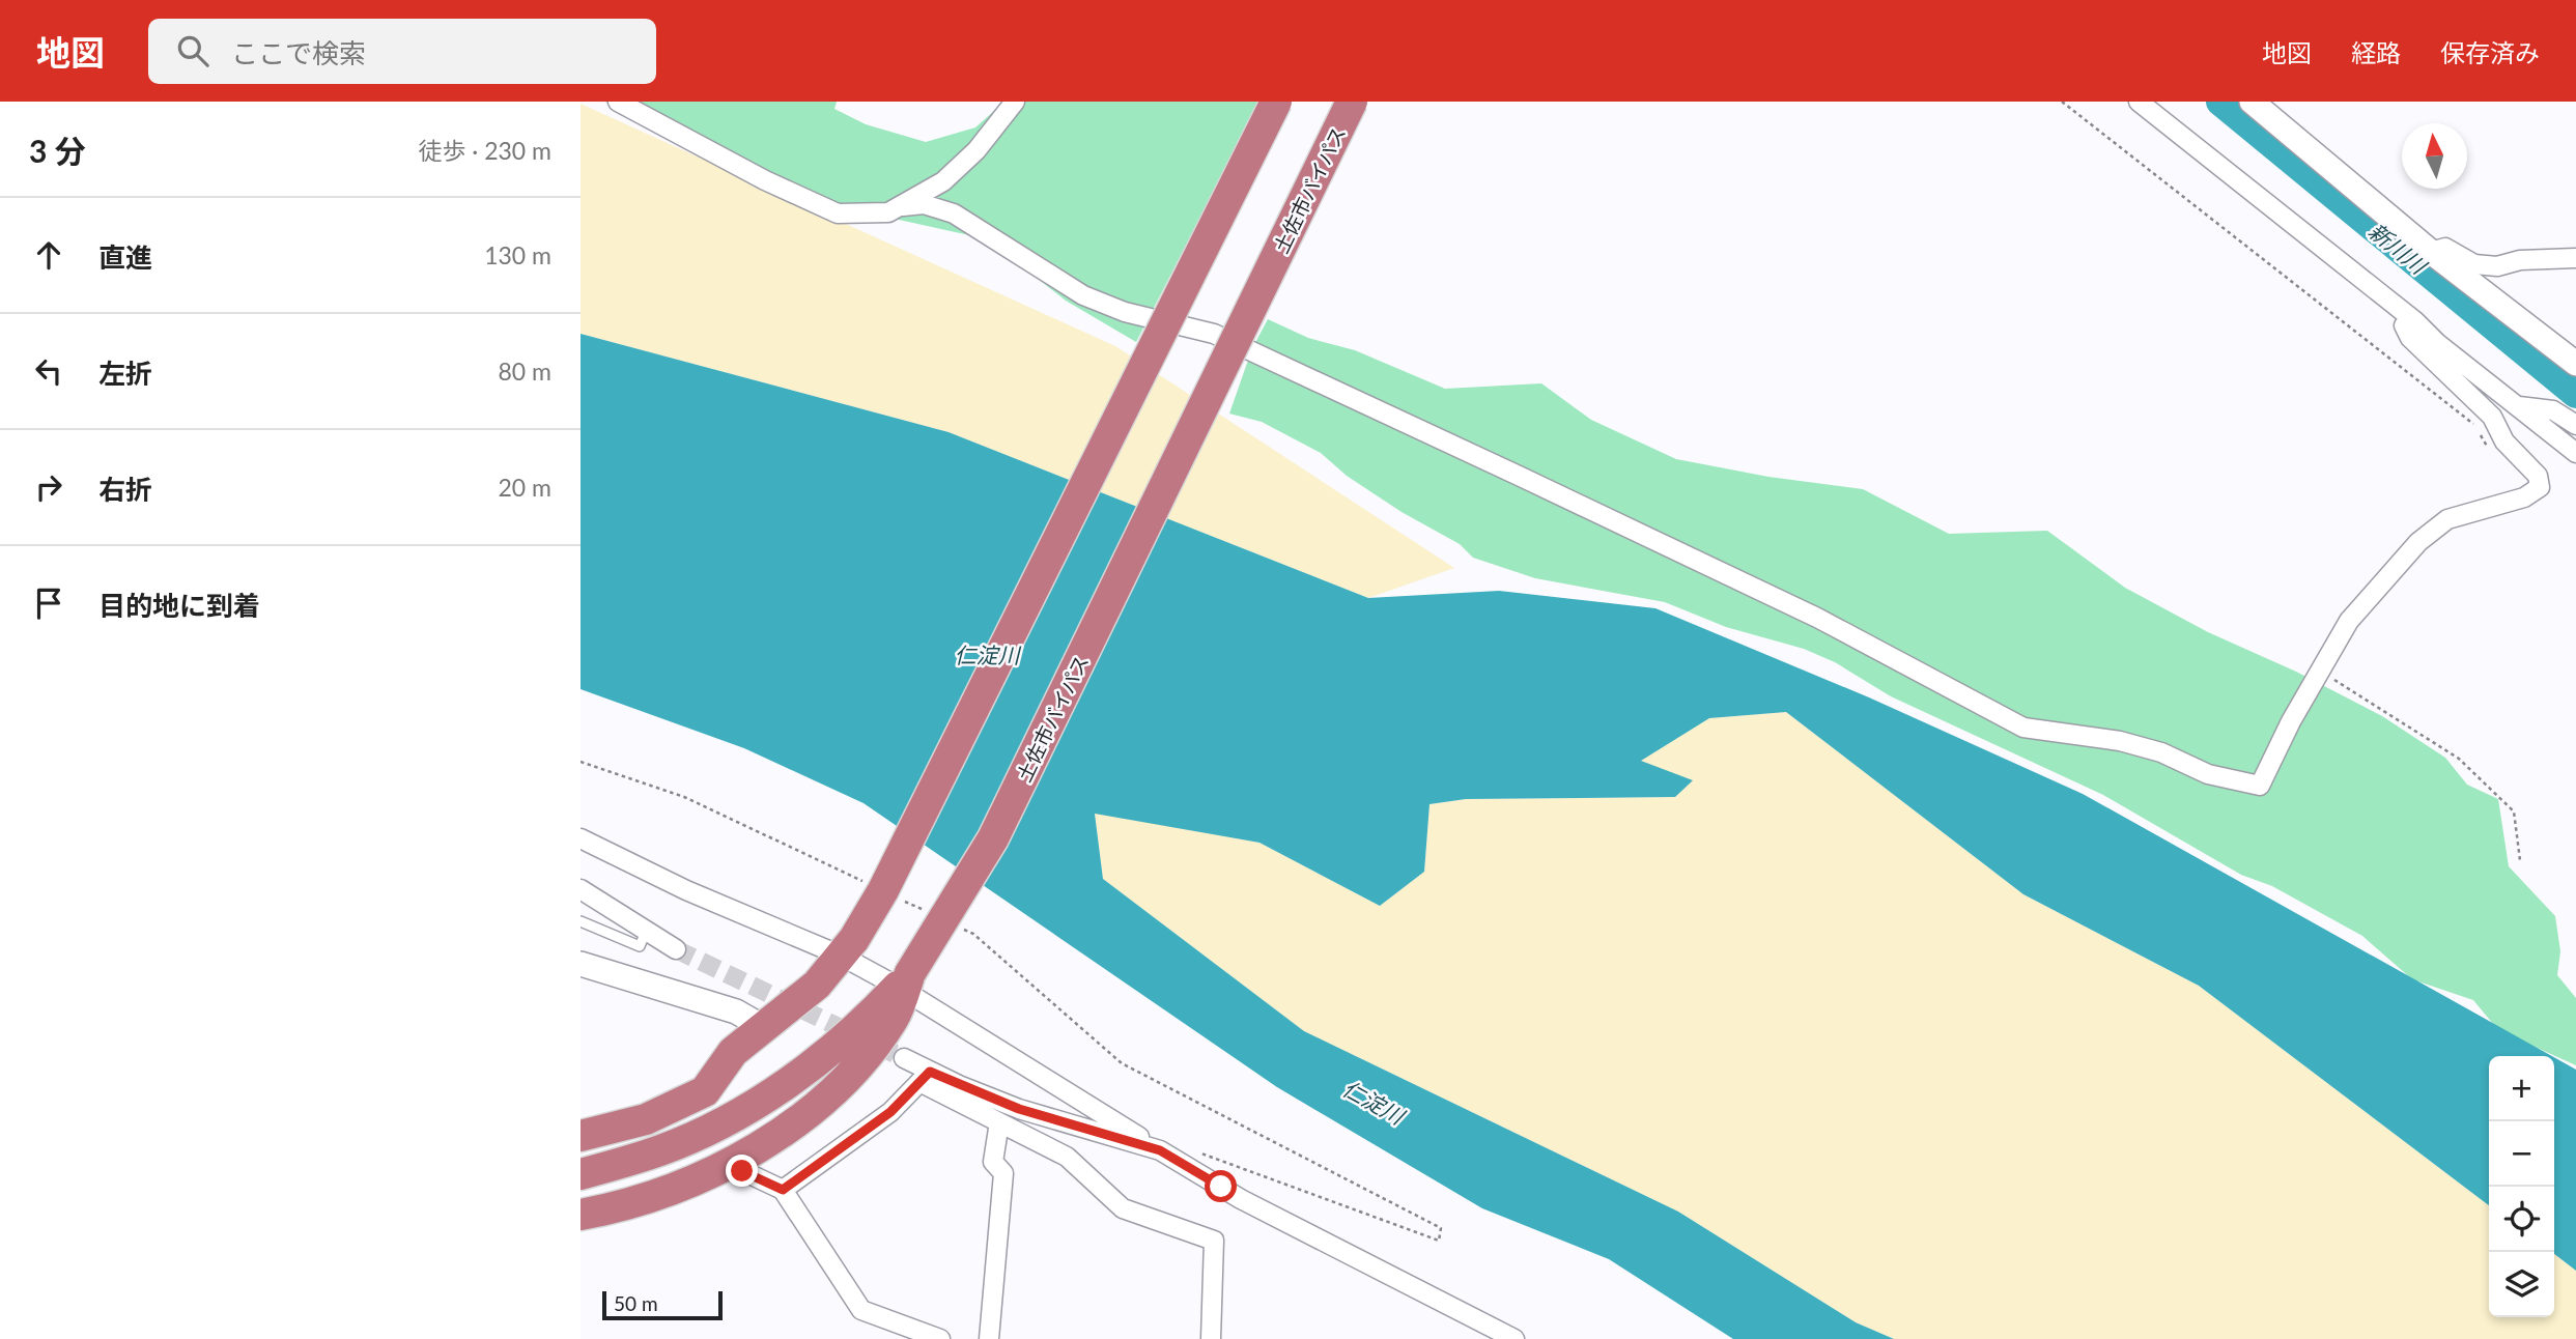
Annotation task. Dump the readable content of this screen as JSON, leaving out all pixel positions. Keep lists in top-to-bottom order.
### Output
{
  "streets": {
    "highway": ["土佐市バイパス"]
  },
  "water": ["新川川", "仁淀川"],
  "scale_bar": "50 m",
  "north": "top",
  "page": {
    "header": "地図",
    "search": "ここで検索",
    "nav": ["地図", "経路", "保存済み"],
    "heading": ["3 分", "徒歩 · 230 m"],
    "list": [
      ["直進", "130 m"],
      ["左折", "80 m"],
      ["右折", "20 m"],
      "目的地に到着"
    ],
    "map_buttons": ["+", "−"],
    "scale": "50 m"
  }
}
